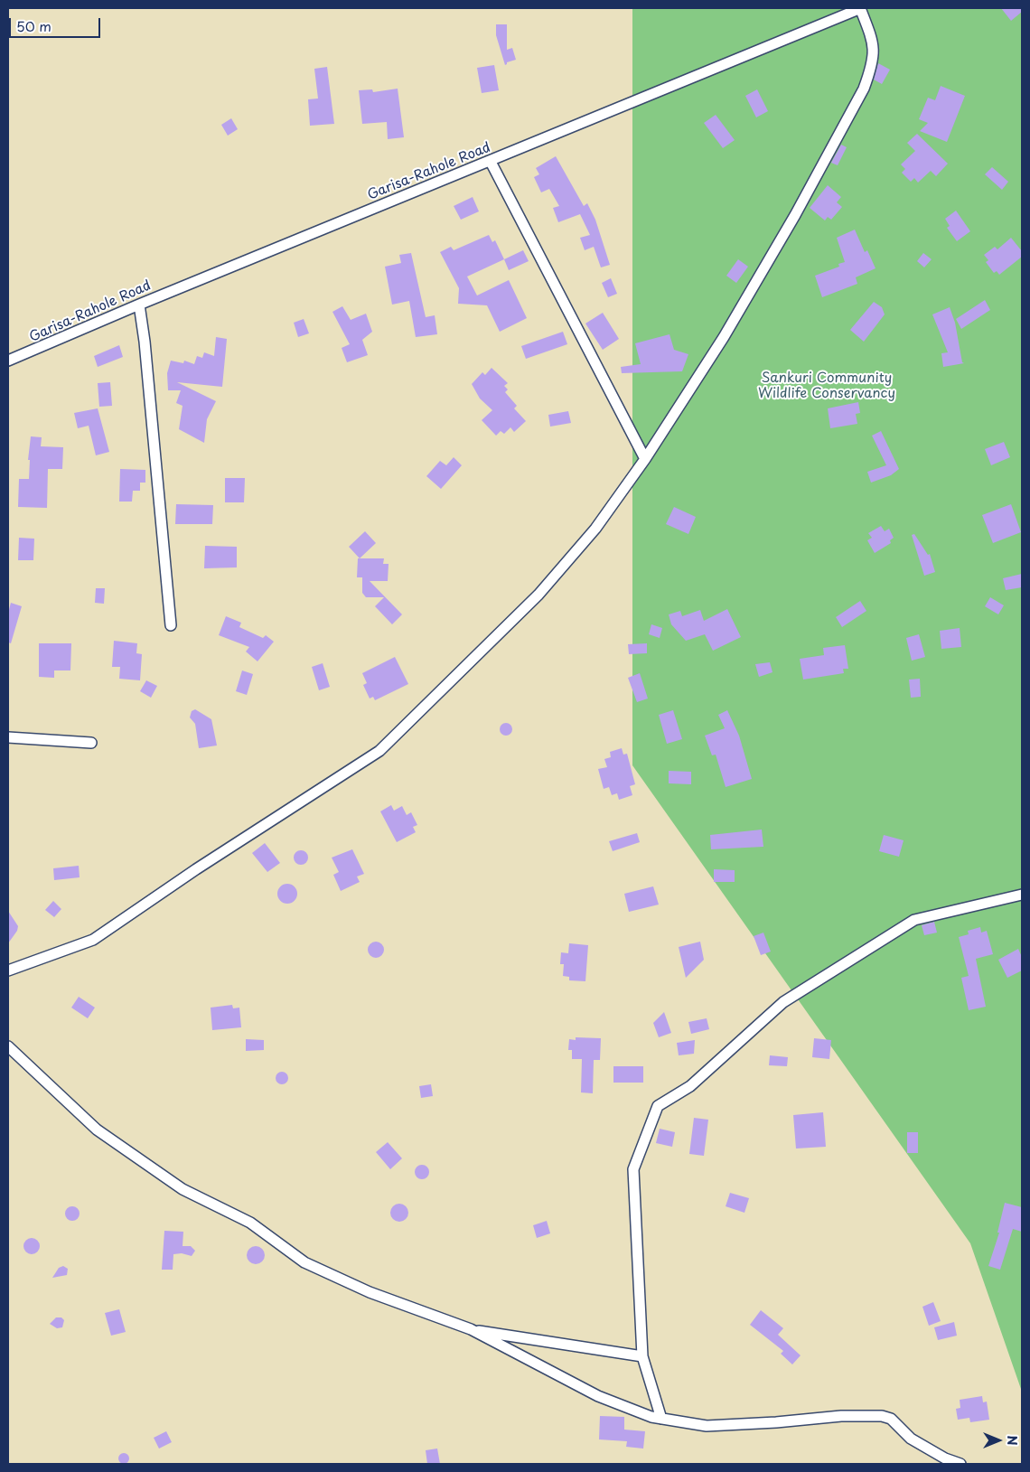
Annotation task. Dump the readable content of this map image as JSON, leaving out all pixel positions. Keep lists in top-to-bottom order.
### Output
{
  "streets": {
    "street": ["Garisa-Rahole Road"]
  },
  "parks": ["Sankuri Community Wildlife Conservancy"],
  "scale_bar": "50 m",
  "north": "right"
}
